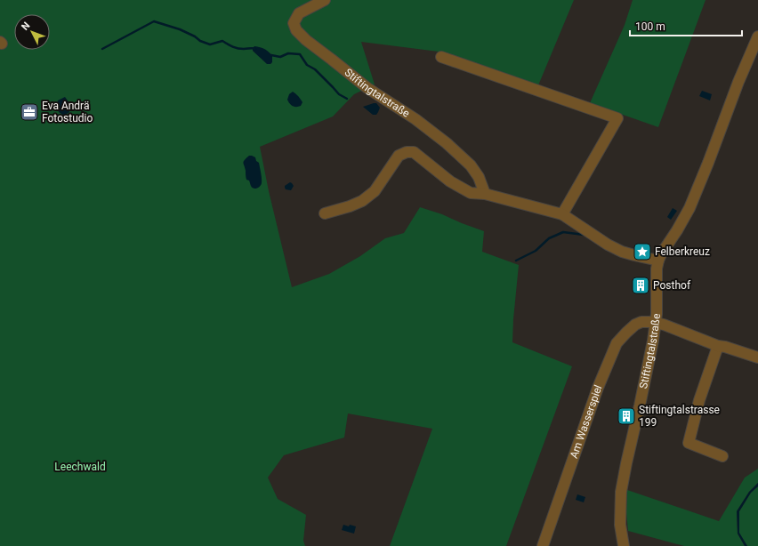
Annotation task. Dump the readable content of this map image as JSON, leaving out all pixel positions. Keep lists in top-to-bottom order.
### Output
{
  "streets": {
    "street": ["Stiftingtalstraße", "Am Wasserspiel"]
  },
  "crossings": [
    ["Stiftingtalstraße", "Am Wasserspiel"]
  ],
  "parks": ["Leechwald"],
  "places": {
    "office": ["Eva Andrä Fotostudio"],
    "place": ["Felberkreuz"],
    "building": ["Posthof", "Stiftingtalstrasse 199"]
  },
  "scale_bar": "100 m",
  "north": "top left"
}
